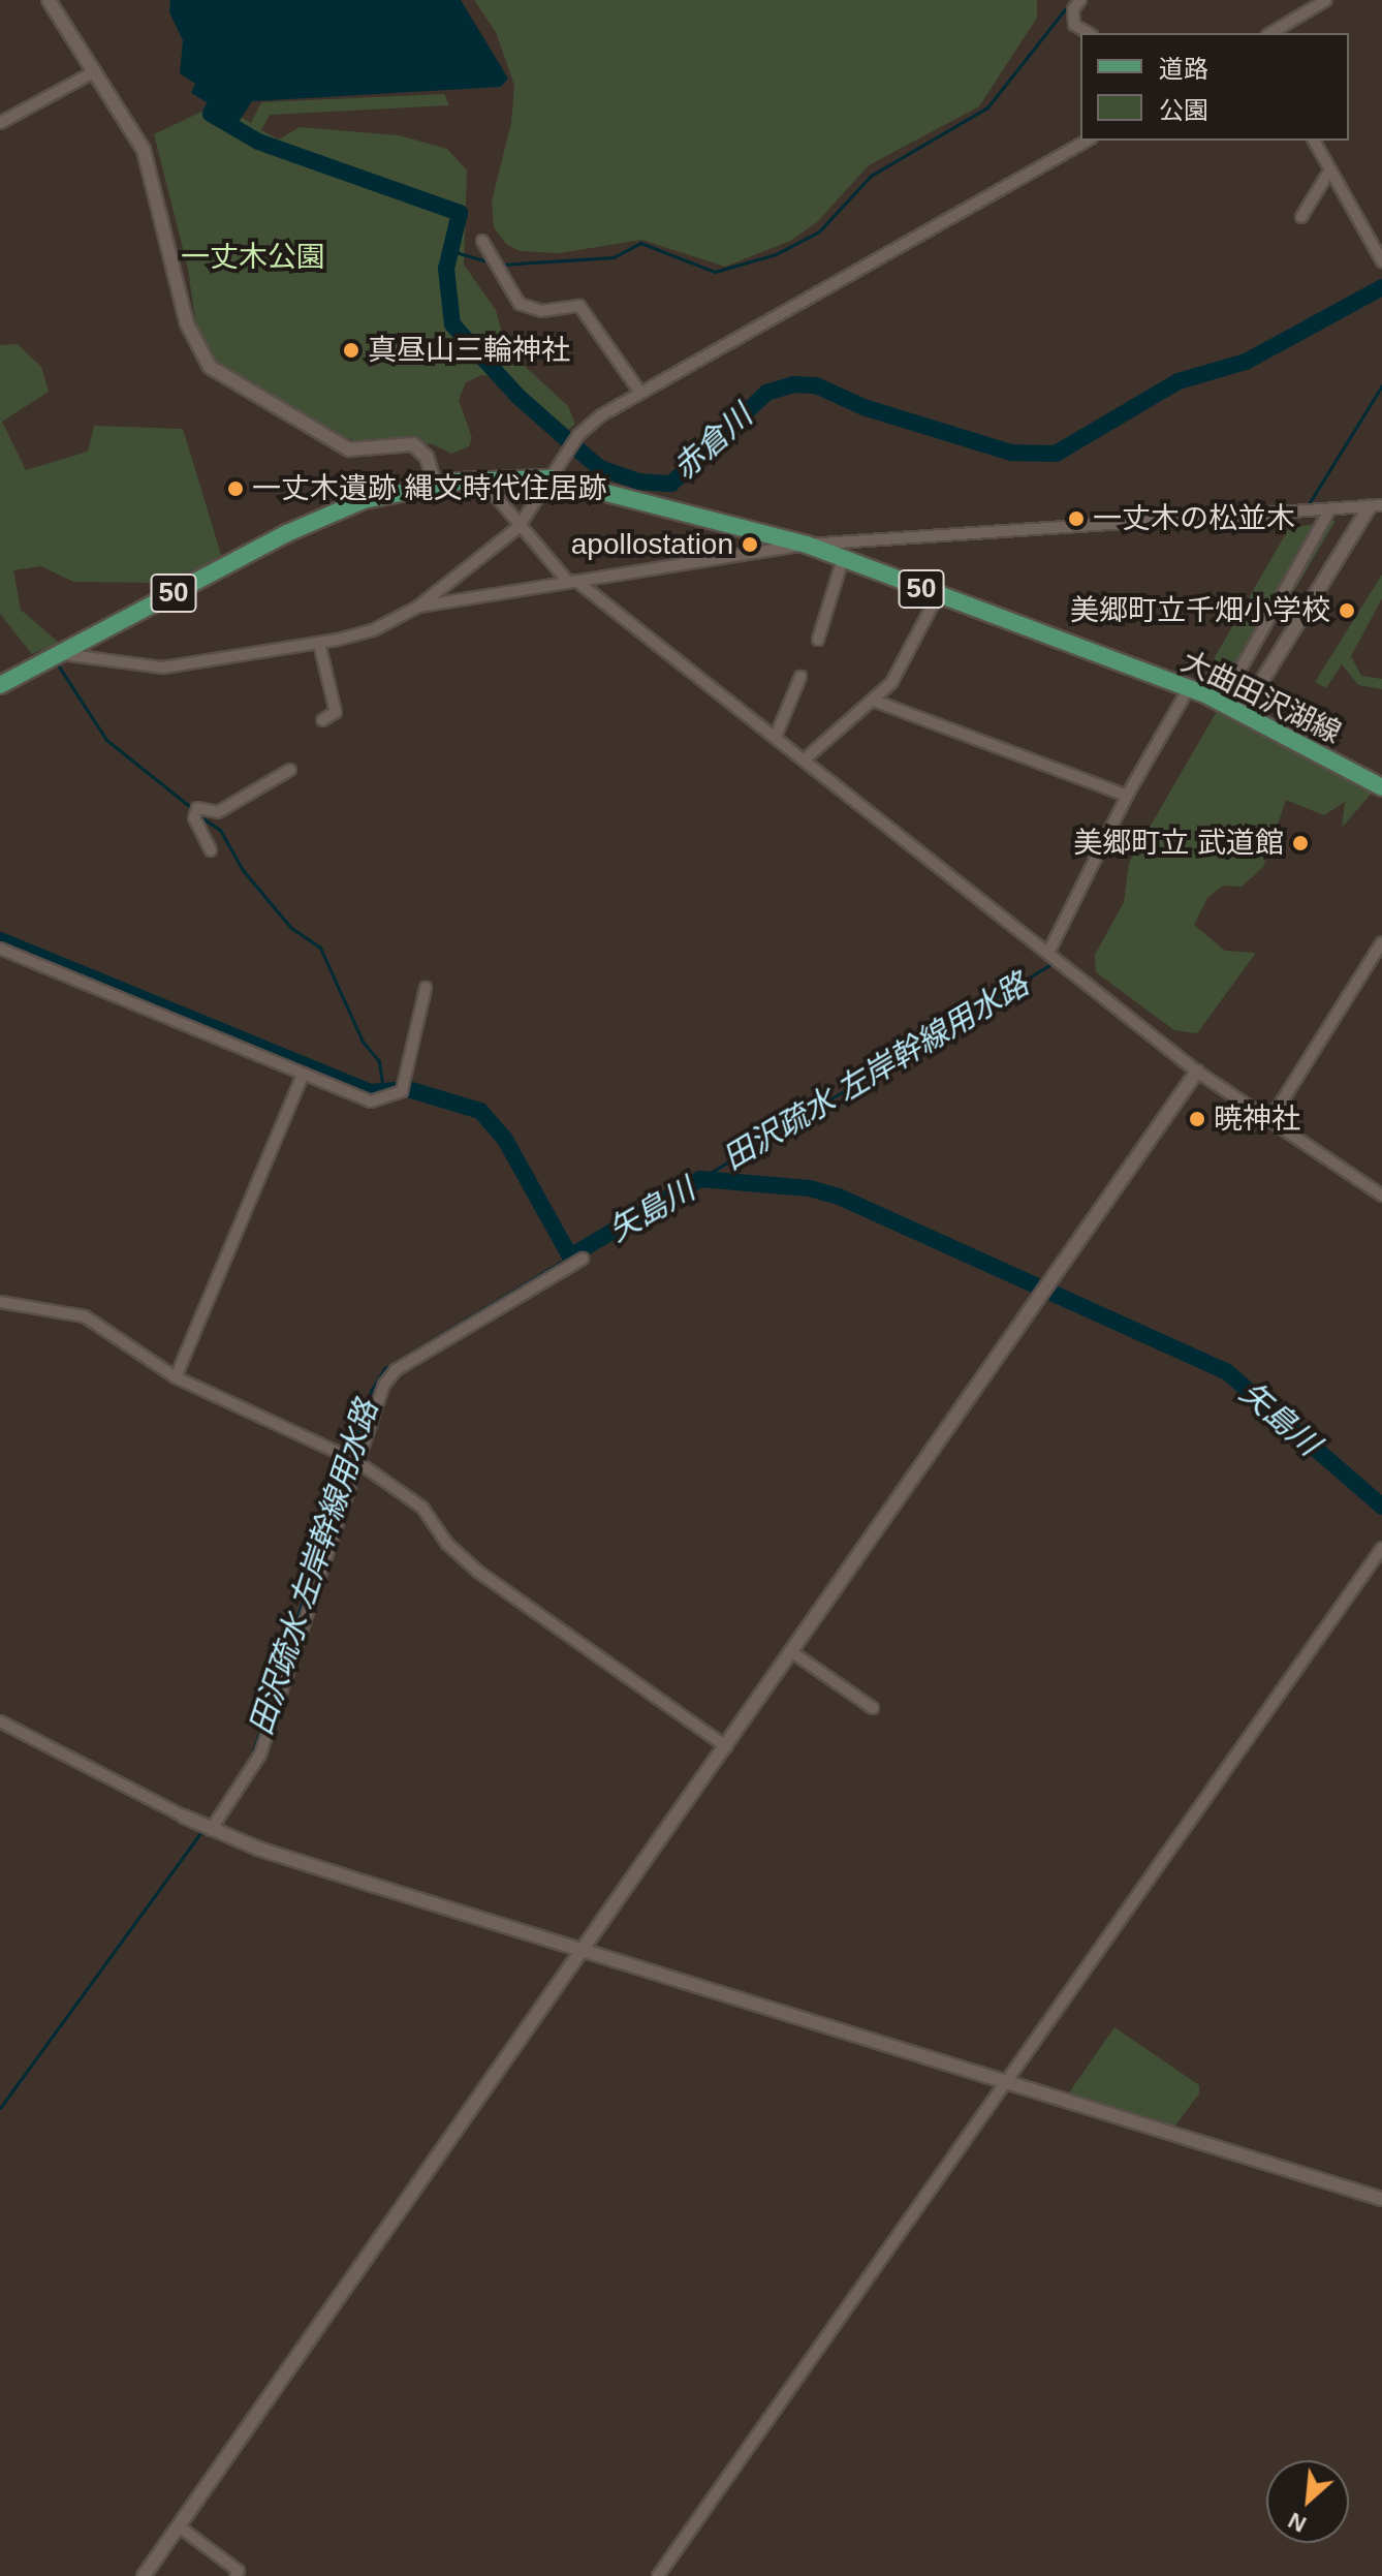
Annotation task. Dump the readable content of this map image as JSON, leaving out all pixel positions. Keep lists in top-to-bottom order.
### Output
{
  "streets": {
    "main road": ["50", "大曲田沢湖線"]
  },
  "water": ["赤倉川", "田沢疏水 左岸幹線用水路", "矢島川"],
  "parks": ["一丈木公園"],
  "places": [
    "真昼山三輪神社",
    "一丈木遺跡 縄文時代住居跡",
    "一丈木の松並木",
    "apollostation",
    "美郷町立千畑小学校",
    "美郷町立 武道館",
    "暁神社"
  ],
  "legend": ["道路", "公園"],
  "north": "bottom left"
}
